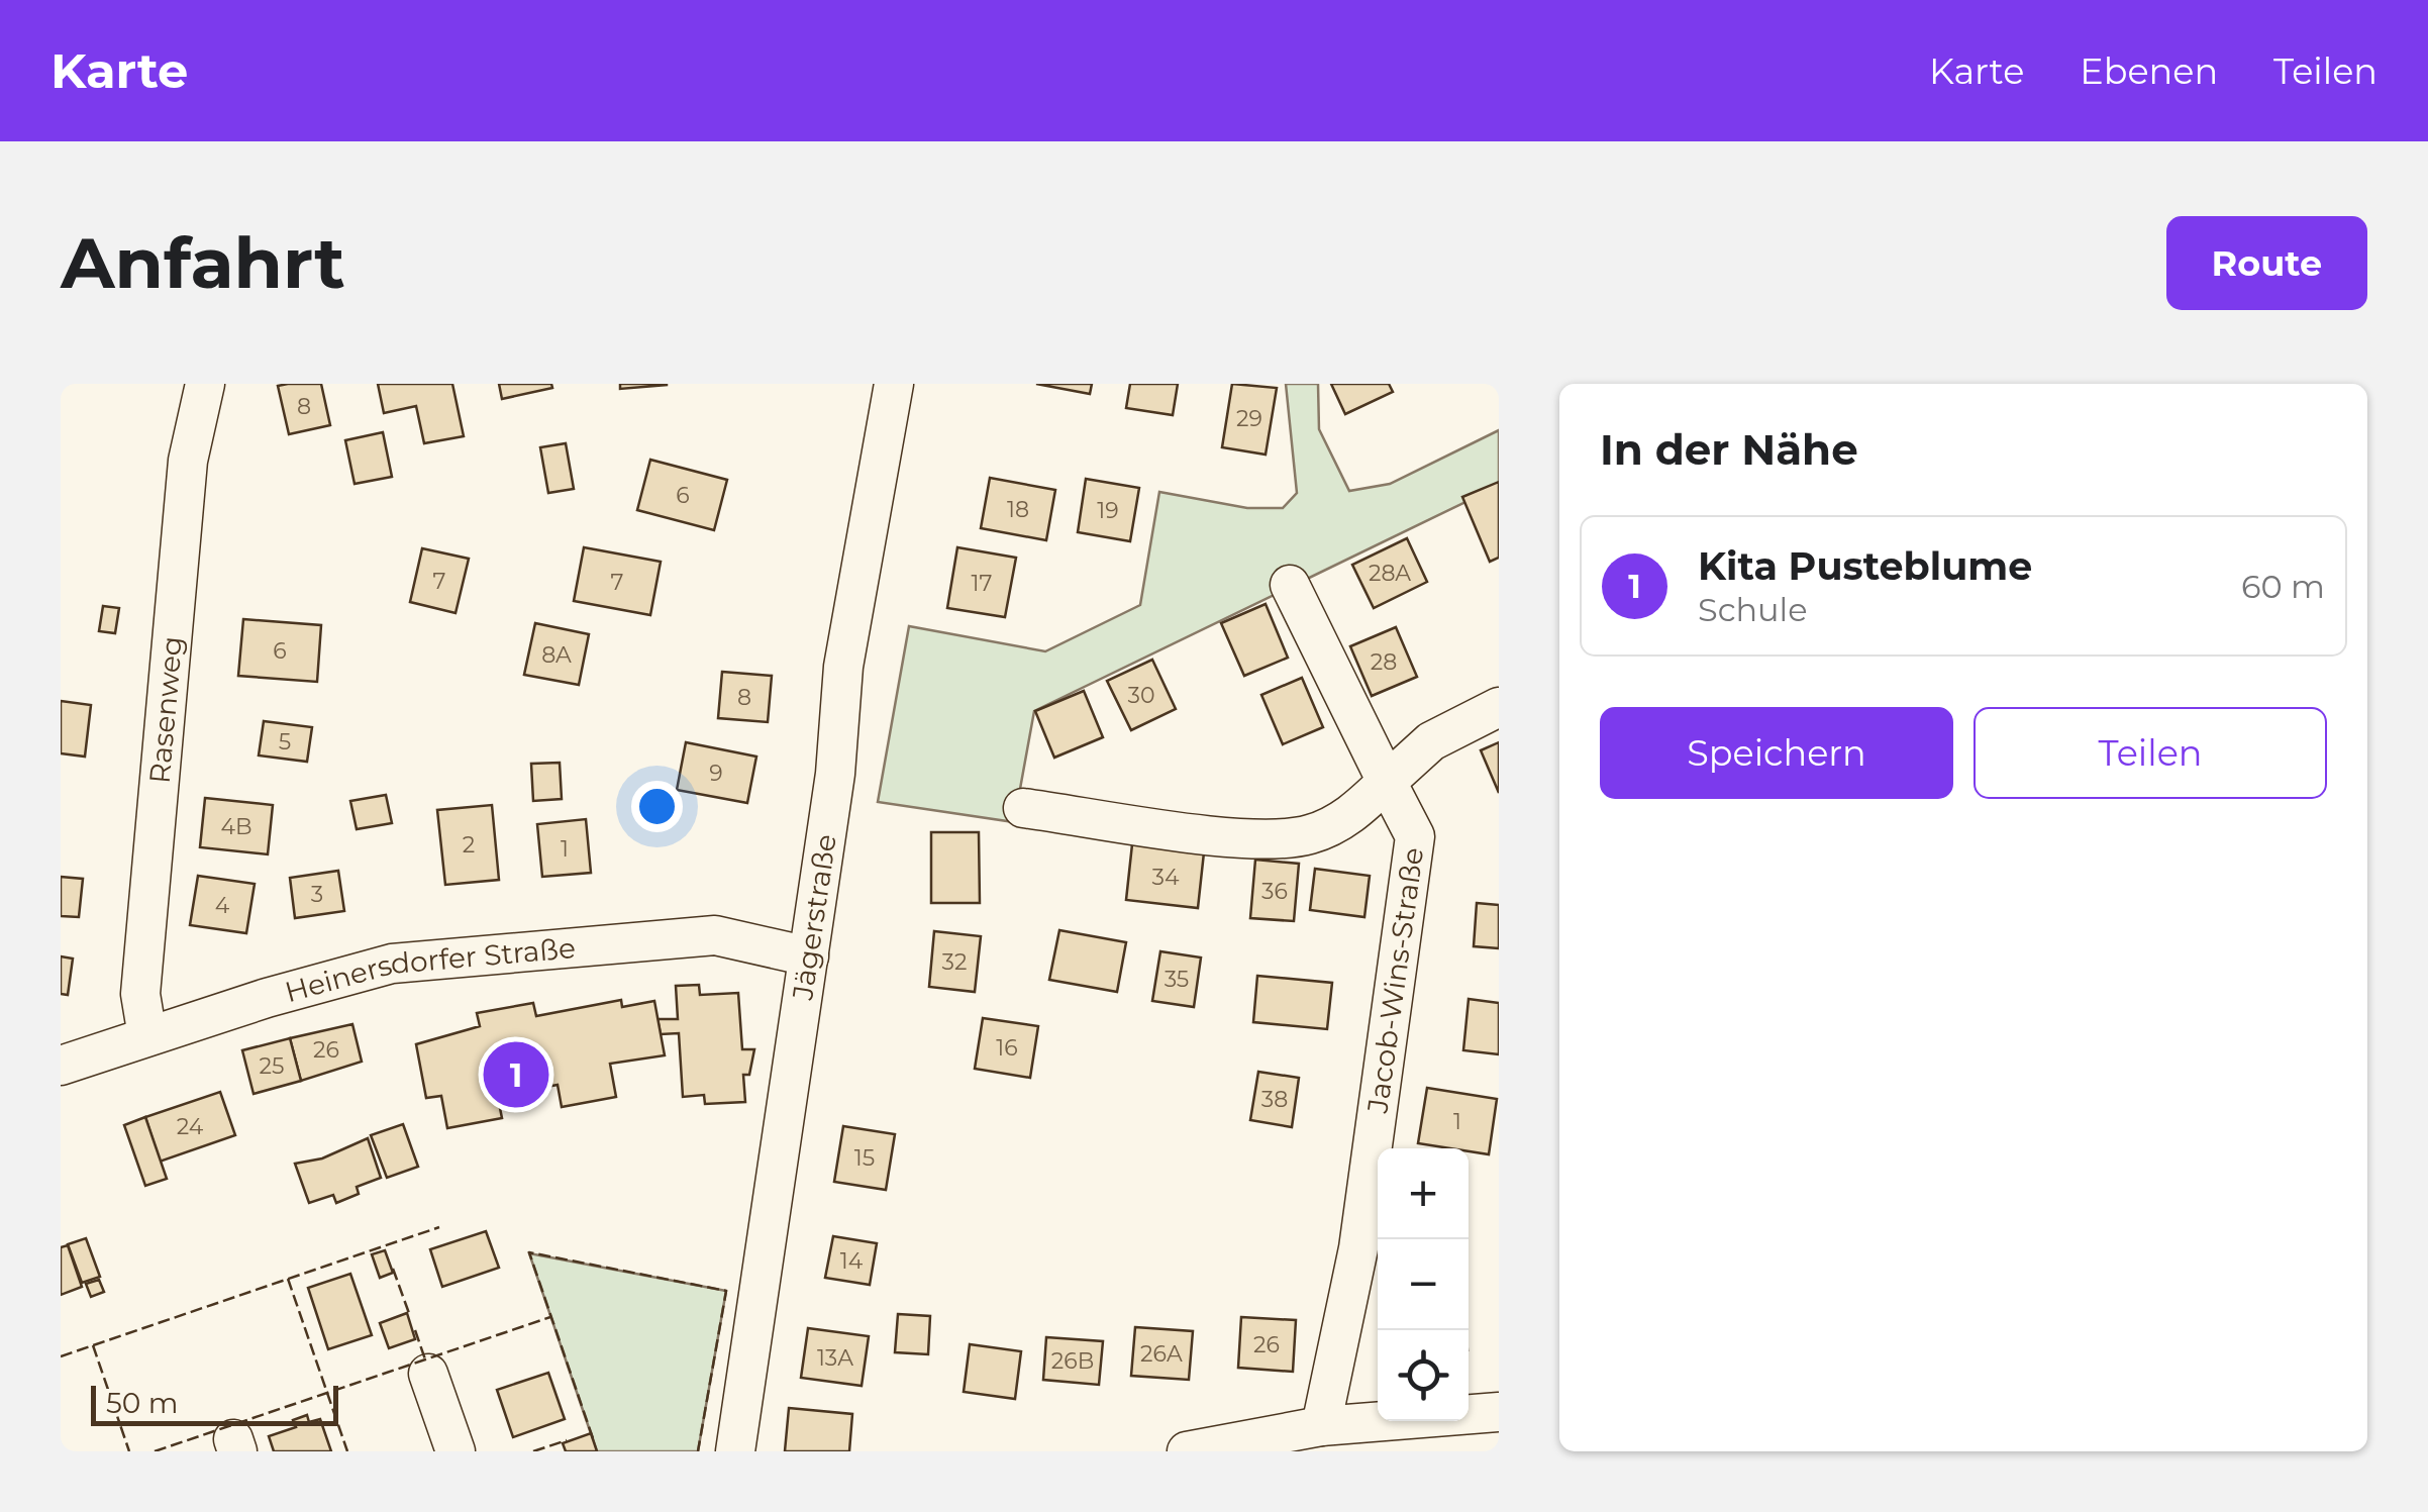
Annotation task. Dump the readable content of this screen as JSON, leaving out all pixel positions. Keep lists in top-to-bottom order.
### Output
{
  "streets": {
    "street": [
      "Rasenweg",
      "Jägerstraße",
      "Heinersdorfer Straße",
      "Jacob-Wins-Straße"
    ]
  },
  "crossings": [
    ["Rasenweg", "Heinersdorfer Straße"],
    ["Jägerstraße", "Heinersdorfer Straße"]
  ],
  "house_numbers": [
    "8",
    "29",
    "6",
    "18",
    "19",
    "28A",
    "7",
    "7",
    "17",
    "6",
    "8A",
    "28",
    "30",
    "8",
    "5",
    "9",
    "4B",
    "2",
    "1",
    "34",
    "36",
    "3",
    "4",
    "32",
    "35",
    "16",
    "26",
    "25",
    "38",
    "1",
    "24",
    "15",
    "14",
    "26",
    "26A",
    "13A",
    "26B"
  ],
  "scale_bar": "50 m",
  "page": {
    "header": "Karte",
    "nav": ["Karte", "Ebenen", "Teilen"],
    "buttons": [
      "Route",
      ["Speichern", "Teilen"]
    ],
    "title": "Anfahrt",
    "heading": "In der Nähe",
    "list": [
      {
        "mark": "1",
        "name": "Kita Pusteblume",
        "note": "Schule",
        "value": "60 m"
      }
    ],
    "pins": "1",
    "map_buttons": ["+", "−"],
    "scale": "50 m"
  }
}
